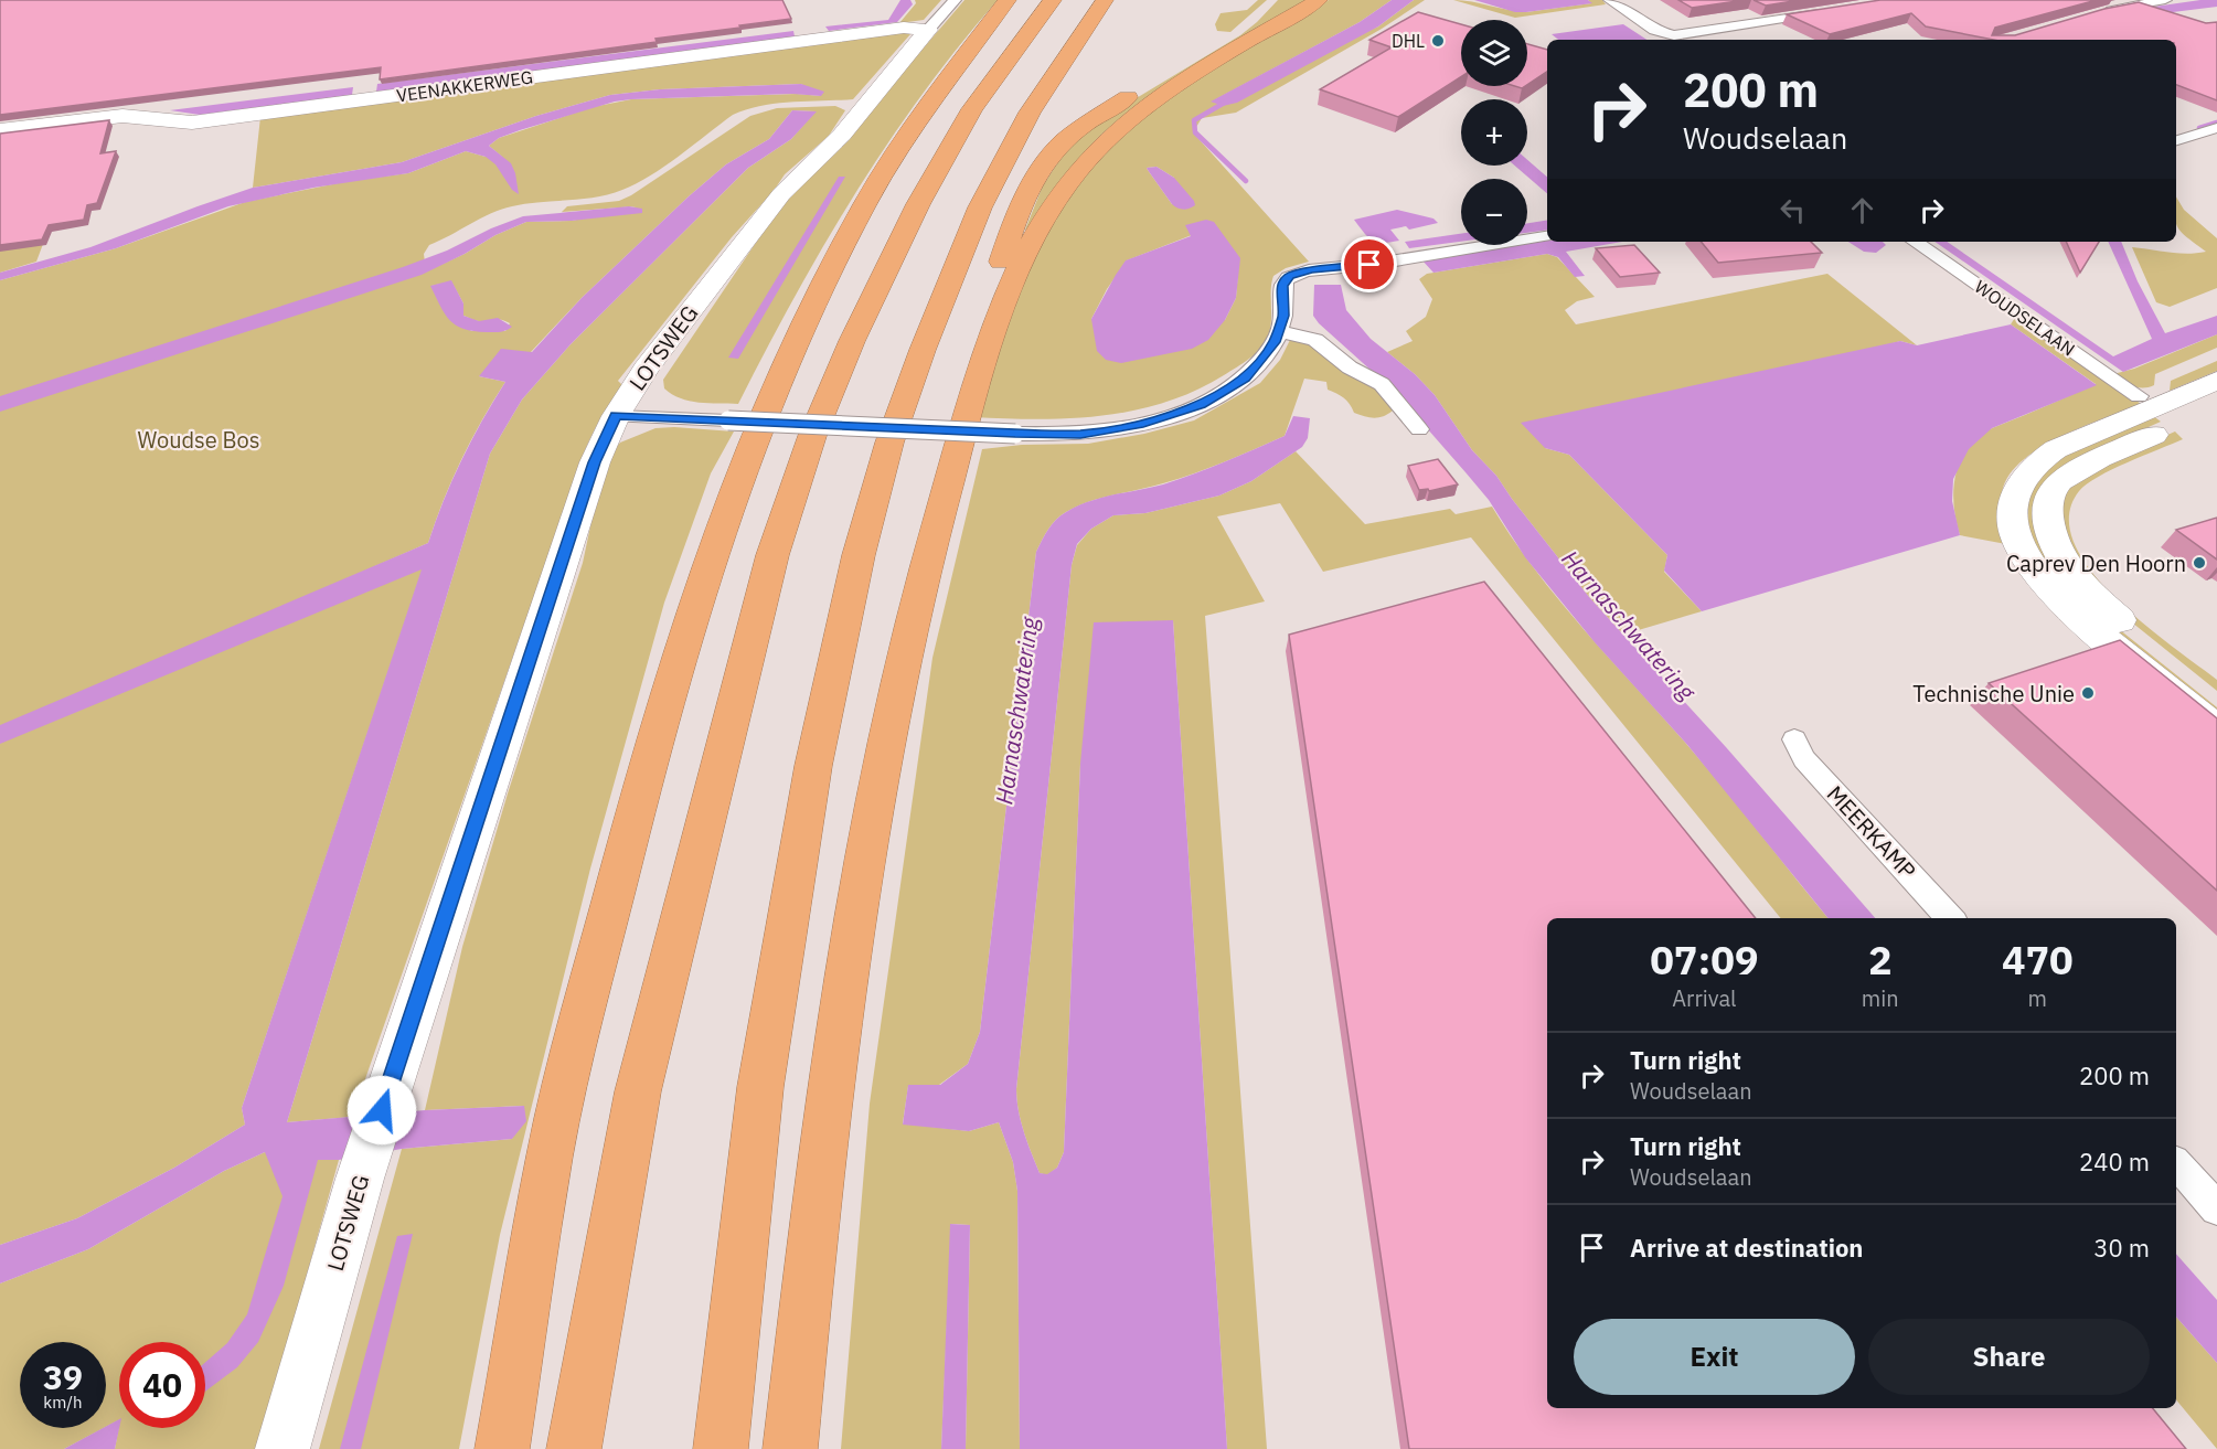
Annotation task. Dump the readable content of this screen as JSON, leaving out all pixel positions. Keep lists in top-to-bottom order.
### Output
{
  "streets": {
    "street": [
      "VEENAKKERWEG",
      "WOUDSELAAN",
      "LOTSWEG",
      "MEERKAMP"
    ]
  },
  "crossings": [
    ["VEENAKKERWEG", "LOTSWEG"]
  ],
  "water": ["Harnaschwatering"],
  "parks": ["Woudse Bos"],
  "places": ["DHL", "Caprev Den Hoorn", "Technische Unie"],
  "page": {
    "map_buttons": ["+", "−"],
    "turn": ["200 m", "Woudselaan"],
    "eta": [
      "07:09",
      "Arrival",
      "2",
      "min",
      "470",
      "m"
    ],
    "list": [
      {
        "name": "Turn right",
        "note": "Woudselaan",
        "value": "200 m"
      },
      {
        "name": "Turn right",
        "note": "Woudselaan",
        "value": "240 m"
      },
      {
        "name": "Arrive at destination",
        "value": "30 m"
      }
    ],
    "buttons": ["Exit", "Share"],
    "speed": "39 km/h",
    "limit": "40"
  }
}
